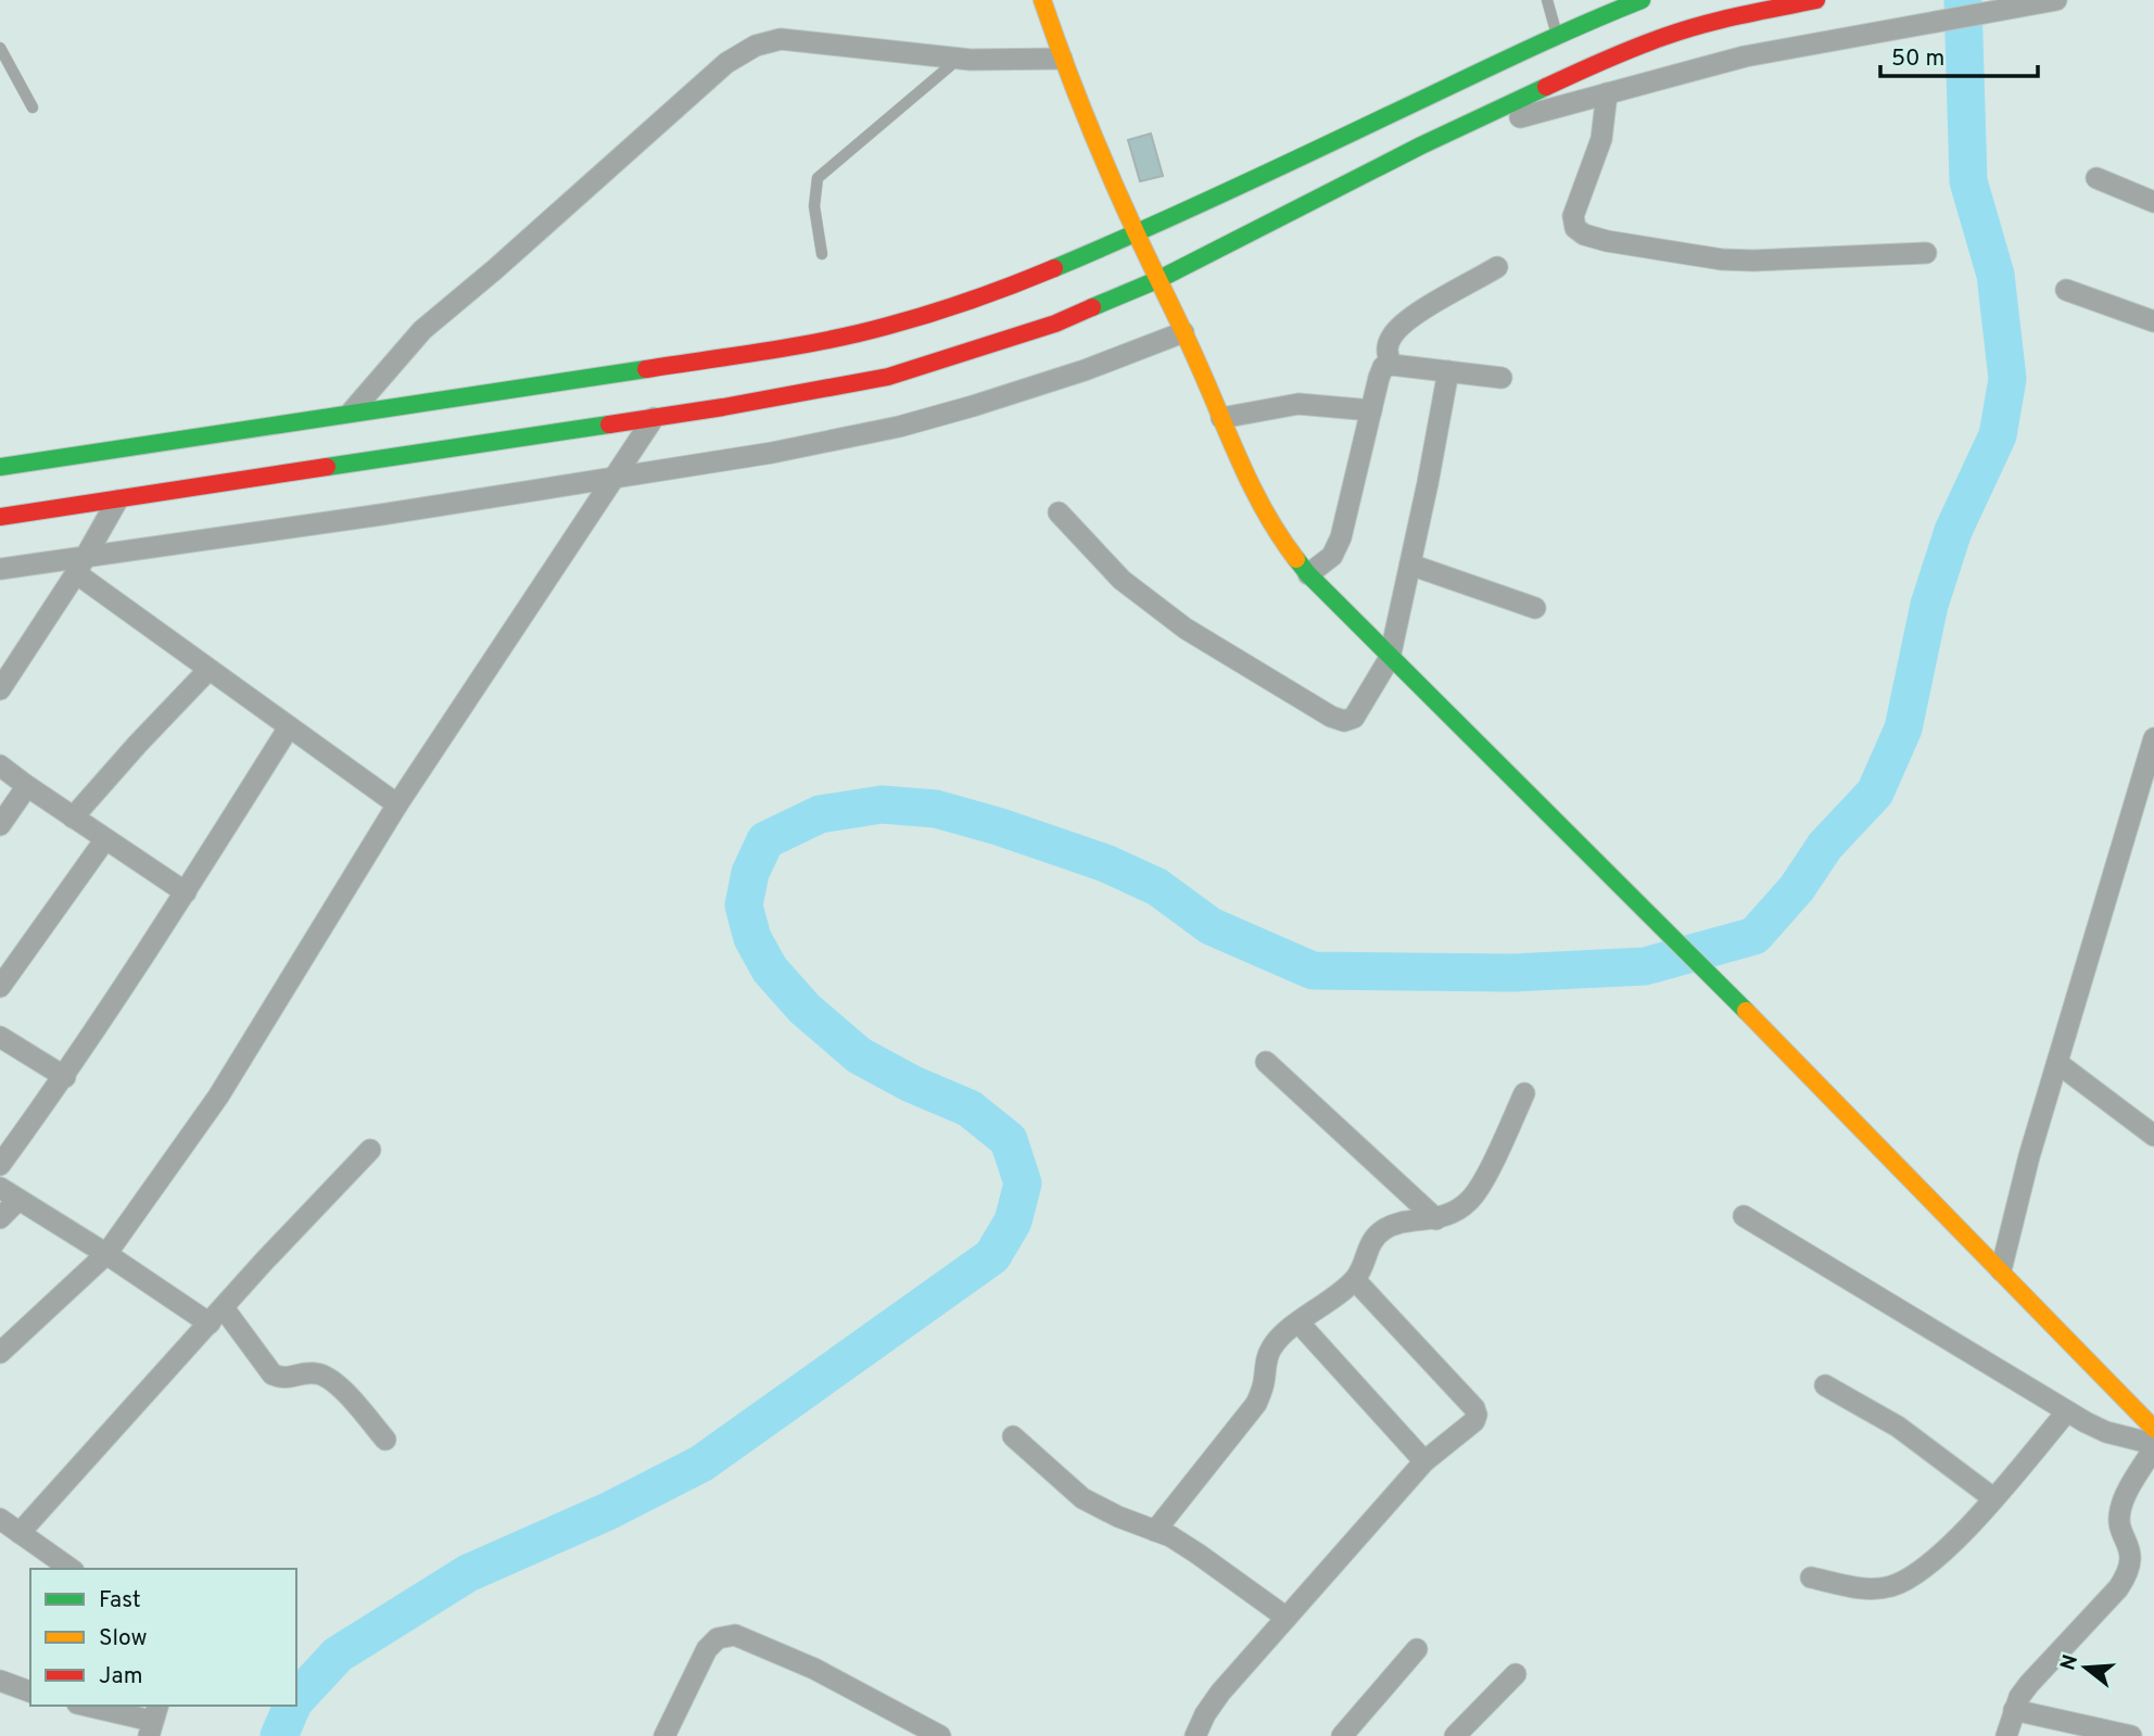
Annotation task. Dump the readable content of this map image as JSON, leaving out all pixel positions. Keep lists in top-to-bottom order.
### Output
{
  "legend": ["Fast", "Slow", "Jam"],
  "scale_bar": "50 m",
  "north": "left"
}
